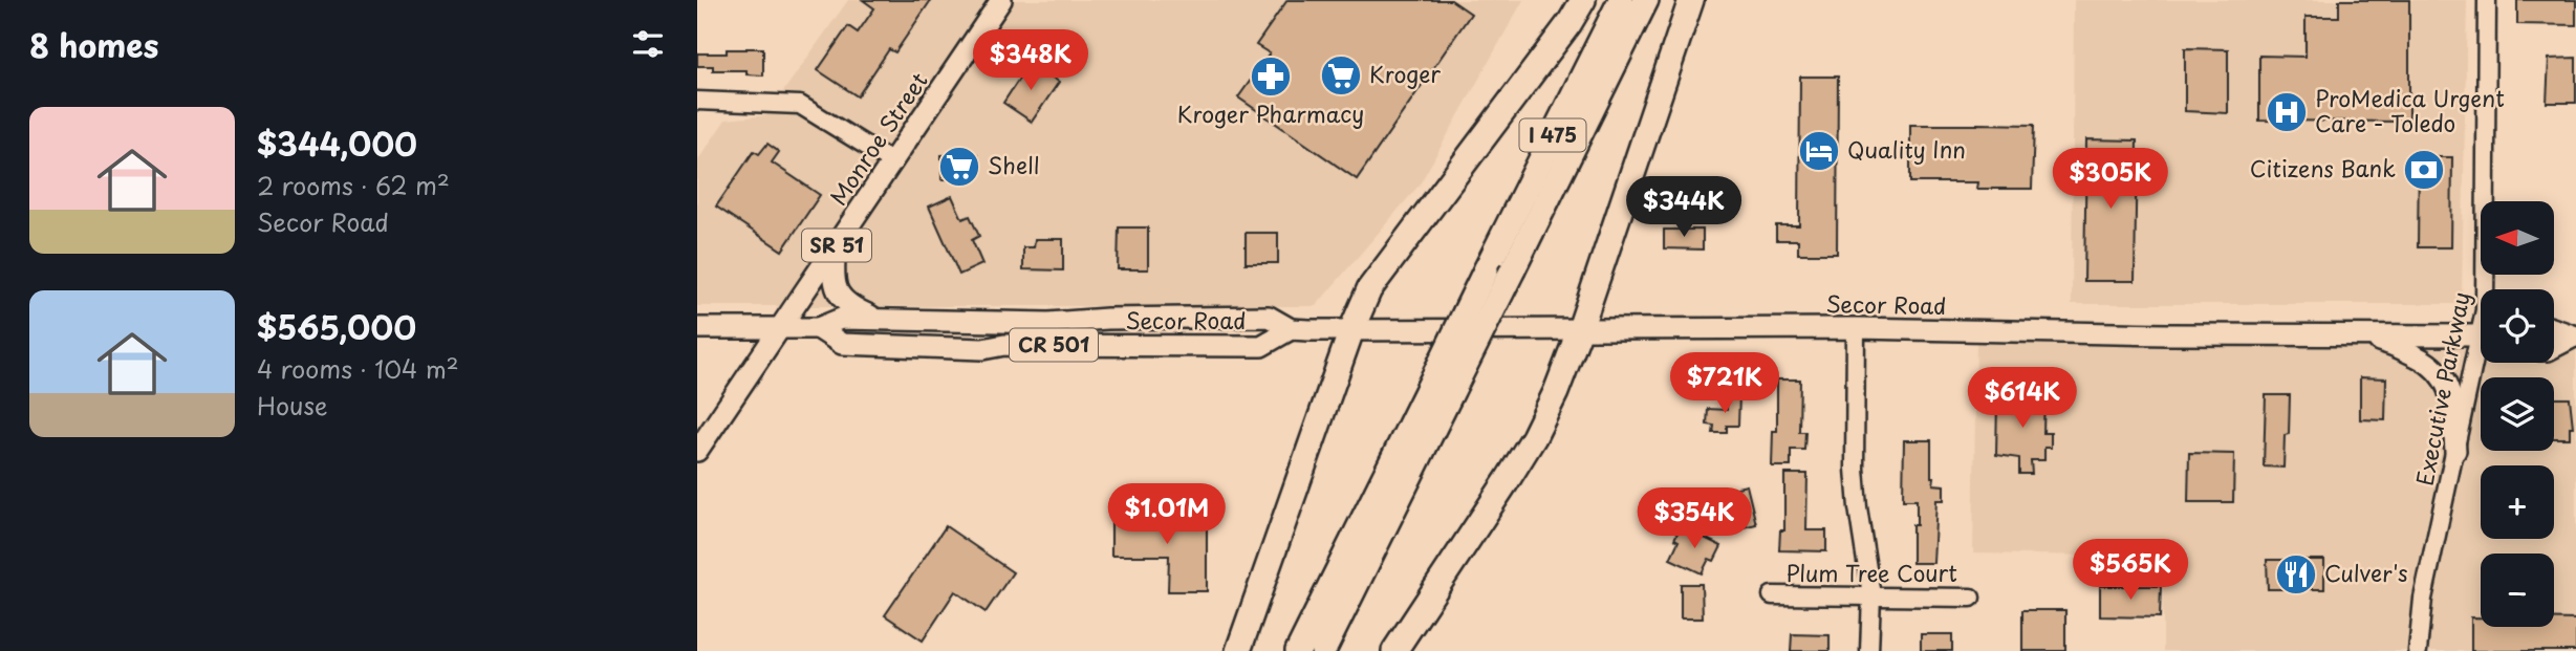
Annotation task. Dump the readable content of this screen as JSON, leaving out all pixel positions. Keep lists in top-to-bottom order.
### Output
{
  "streets": {
    "highway": ["I 475"],
    "main road": [
      "Monroe Street",
      "SR 51",
      "Secor Road",
      "CR 501"
    ],
    "street": ["Executive Parkway", "Plum Tree Court"]
  },
  "crossings": [
    ["Monroe Street", "Secor Road"]
  ],
  "places": {
    "supermarket": ["Kroger", "Shell"],
    "pharmacy": ["Kroger Pharmacy"],
    "hospital": ["ProMedica Urgent Care - Toledo"],
    "hotel": ["Quality Inn"],
    "bank": ["Citizens Bank"],
    "restaurant": ["Culver's"]
  },
  "north": "left",
  "page": {
    "heading": "8 homes",
    "price": [
      "$348K",
      "$305K",
      "$344K",
      "$721K",
      "$614K",
      "$1.01M",
      "$354K",
      "$565K"
    ],
    "list": [
      {
        "name": "$344,000",
        "note": "2 rooms · 62 m² · Secor Road"
      },
      {
        "name": "$565,000",
        "note": "4 rooms · 104 m² · House"
      }
    ],
    "map_buttons": ["+", "−"]
  }
}
